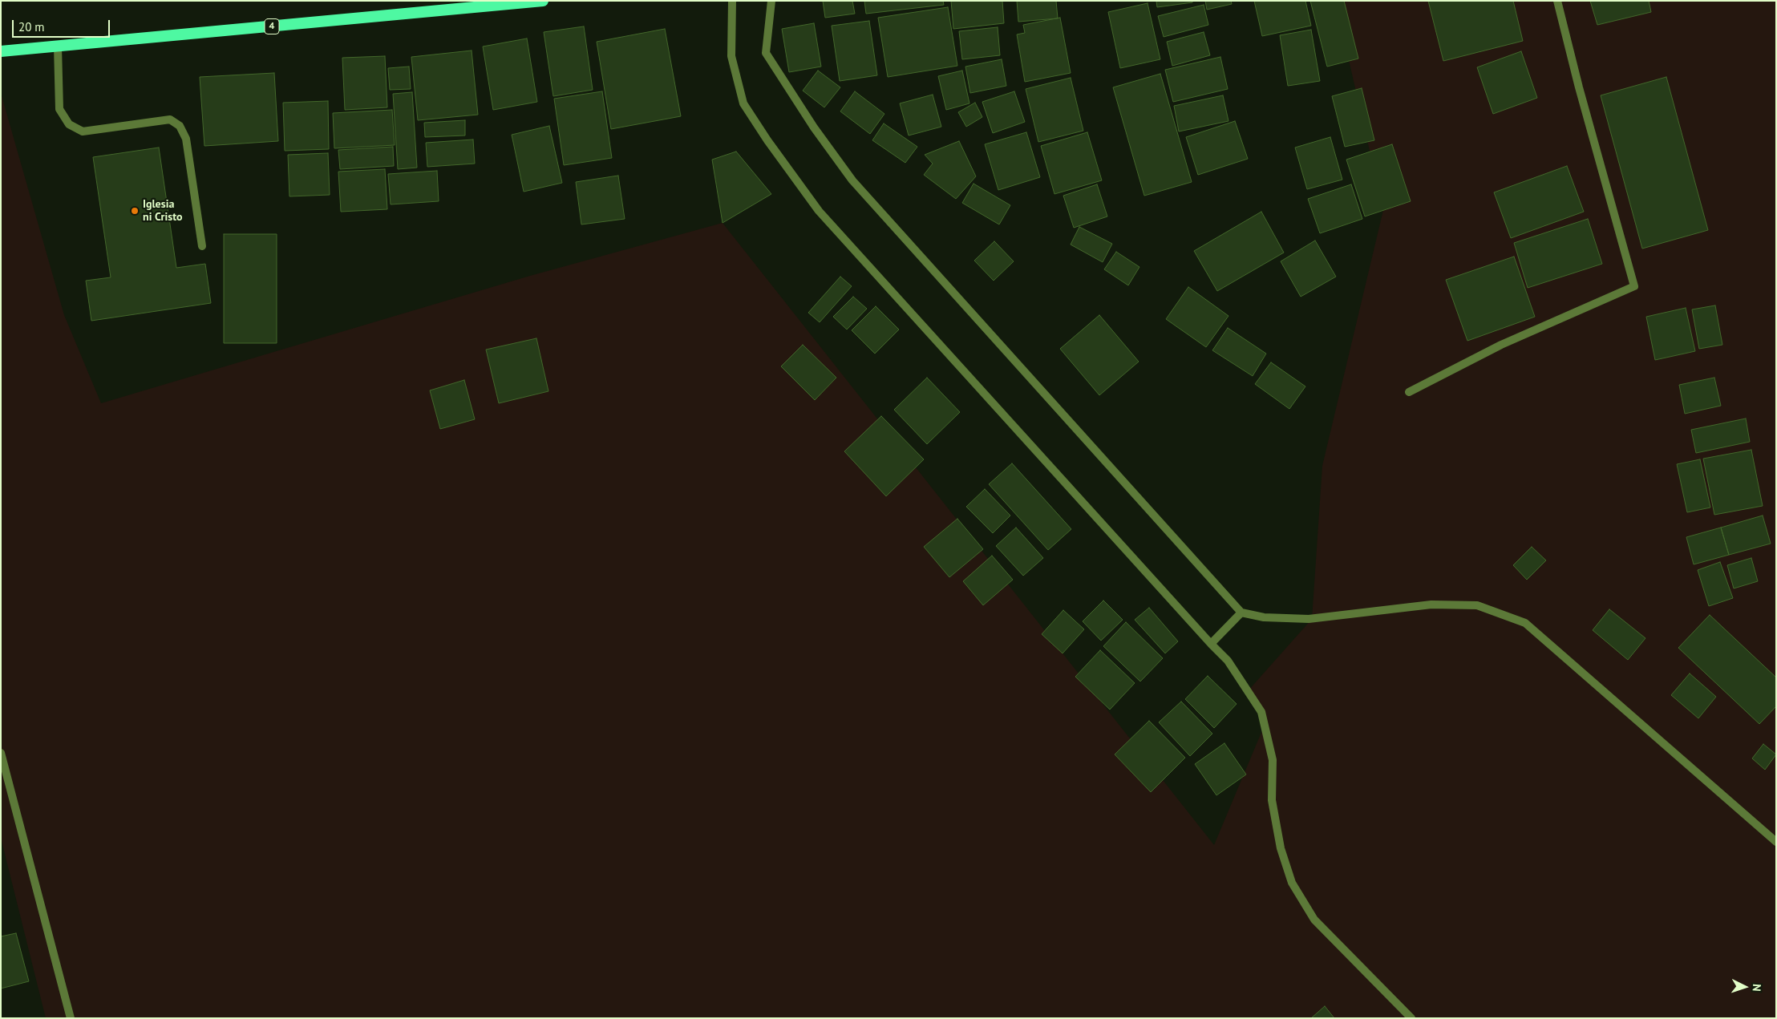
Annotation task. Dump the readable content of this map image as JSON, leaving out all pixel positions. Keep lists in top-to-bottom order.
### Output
{
  "streets": {
    "highway": ["4"]
  },
  "places": ["Iglesia ni Cristo"],
  "scale_bar": "20 m",
  "north": "right"
}
